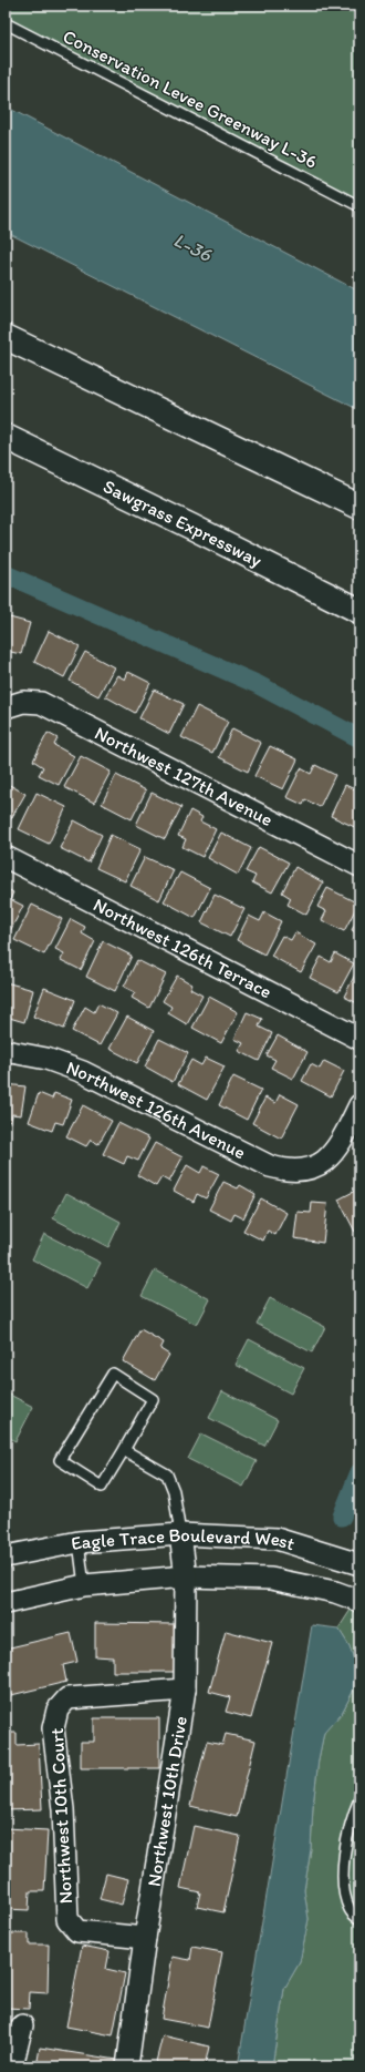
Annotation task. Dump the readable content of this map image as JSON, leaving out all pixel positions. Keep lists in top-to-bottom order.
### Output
{
  "streets": {
    "highway": ["Sawgrass Expressway"],
    "street": [
      "Northwest 127th Avenue",
      "Northwest 126th Terrace",
      "Northwest 126th Avenue",
      "Eagle Trace Boulevard West",
      "Northwest 10th Drive",
      "Northwest 10th Court"
    ],
    "lane": ["Conservation Levee Greenway L-36"]
  },
  "crossings": [
    ["Eagle Trace Boulevard West", "Northwest 10th Drive"],
    ["Northwest 10th Drive", "Northwest 10th Court"]
  ],
  "water": ["L-36"]
}
